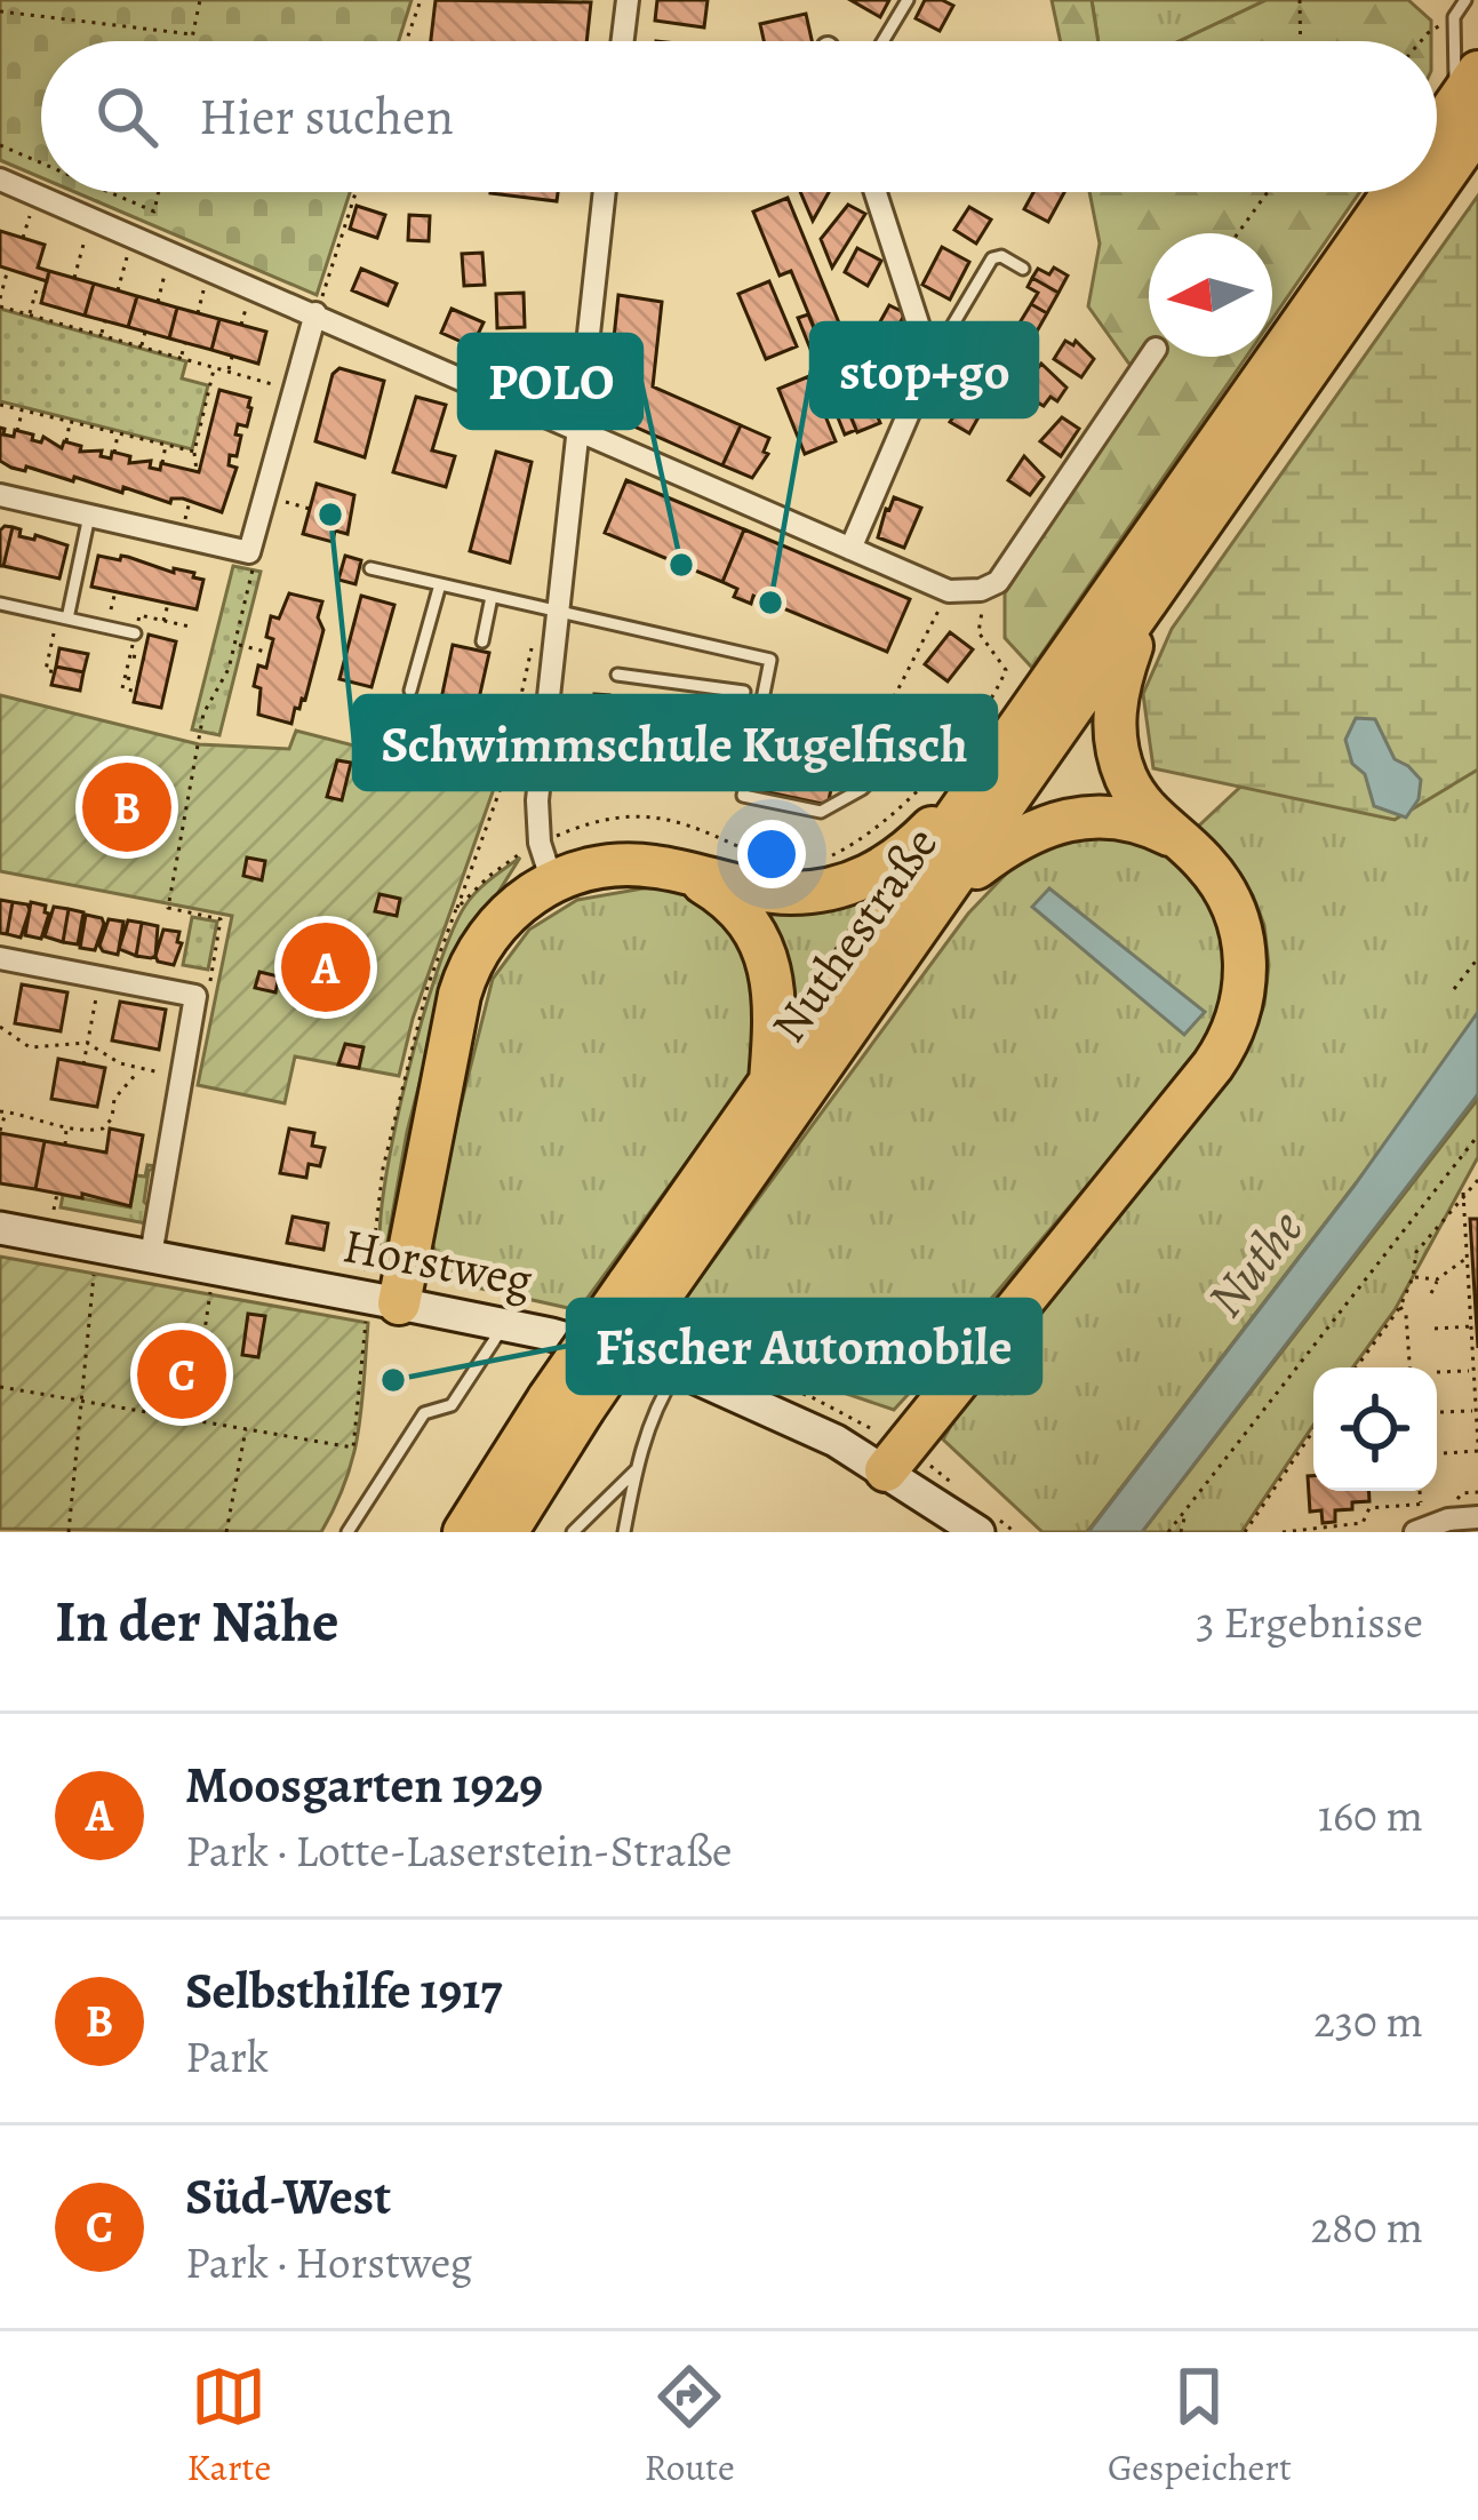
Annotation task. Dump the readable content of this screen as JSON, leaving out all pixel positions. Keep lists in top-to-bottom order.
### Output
{
  "streets": {
    "highway": ["Nuthestraße"],
    "street": ["Horstweg"]
  },
  "water": ["Nuthe"],
  "places": [
    "Schwimmschule Kugelfisch",
    "POLO",
    "stop+go",
    "Fischer Automobile"
  ],
  "north": "left",
  "page": {
    "search": "Hier suchen",
    "pins": ["B", "A", "C"],
    "heading": ["In der Nähe", "3 Ergebnisse"],
    "list": [
      {
        "mark": "A",
        "name": "Moosgarten 1929",
        "note": "Park · Lotte-Laserstein-Straße",
        "value": "160 m"
      },
      {
        "mark": "B",
        "name": "Selbsthilfe 1917",
        "note": "Park",
        "value": "230 m"
      },
      {
        "mark": "C",
        "name": "Süd-West",
        "note": "Park · Horstweg",
        "value": "280 m"
      }
    ],
    "nav": ["Karte", "Route", "Gespeichert"]
  }
}
